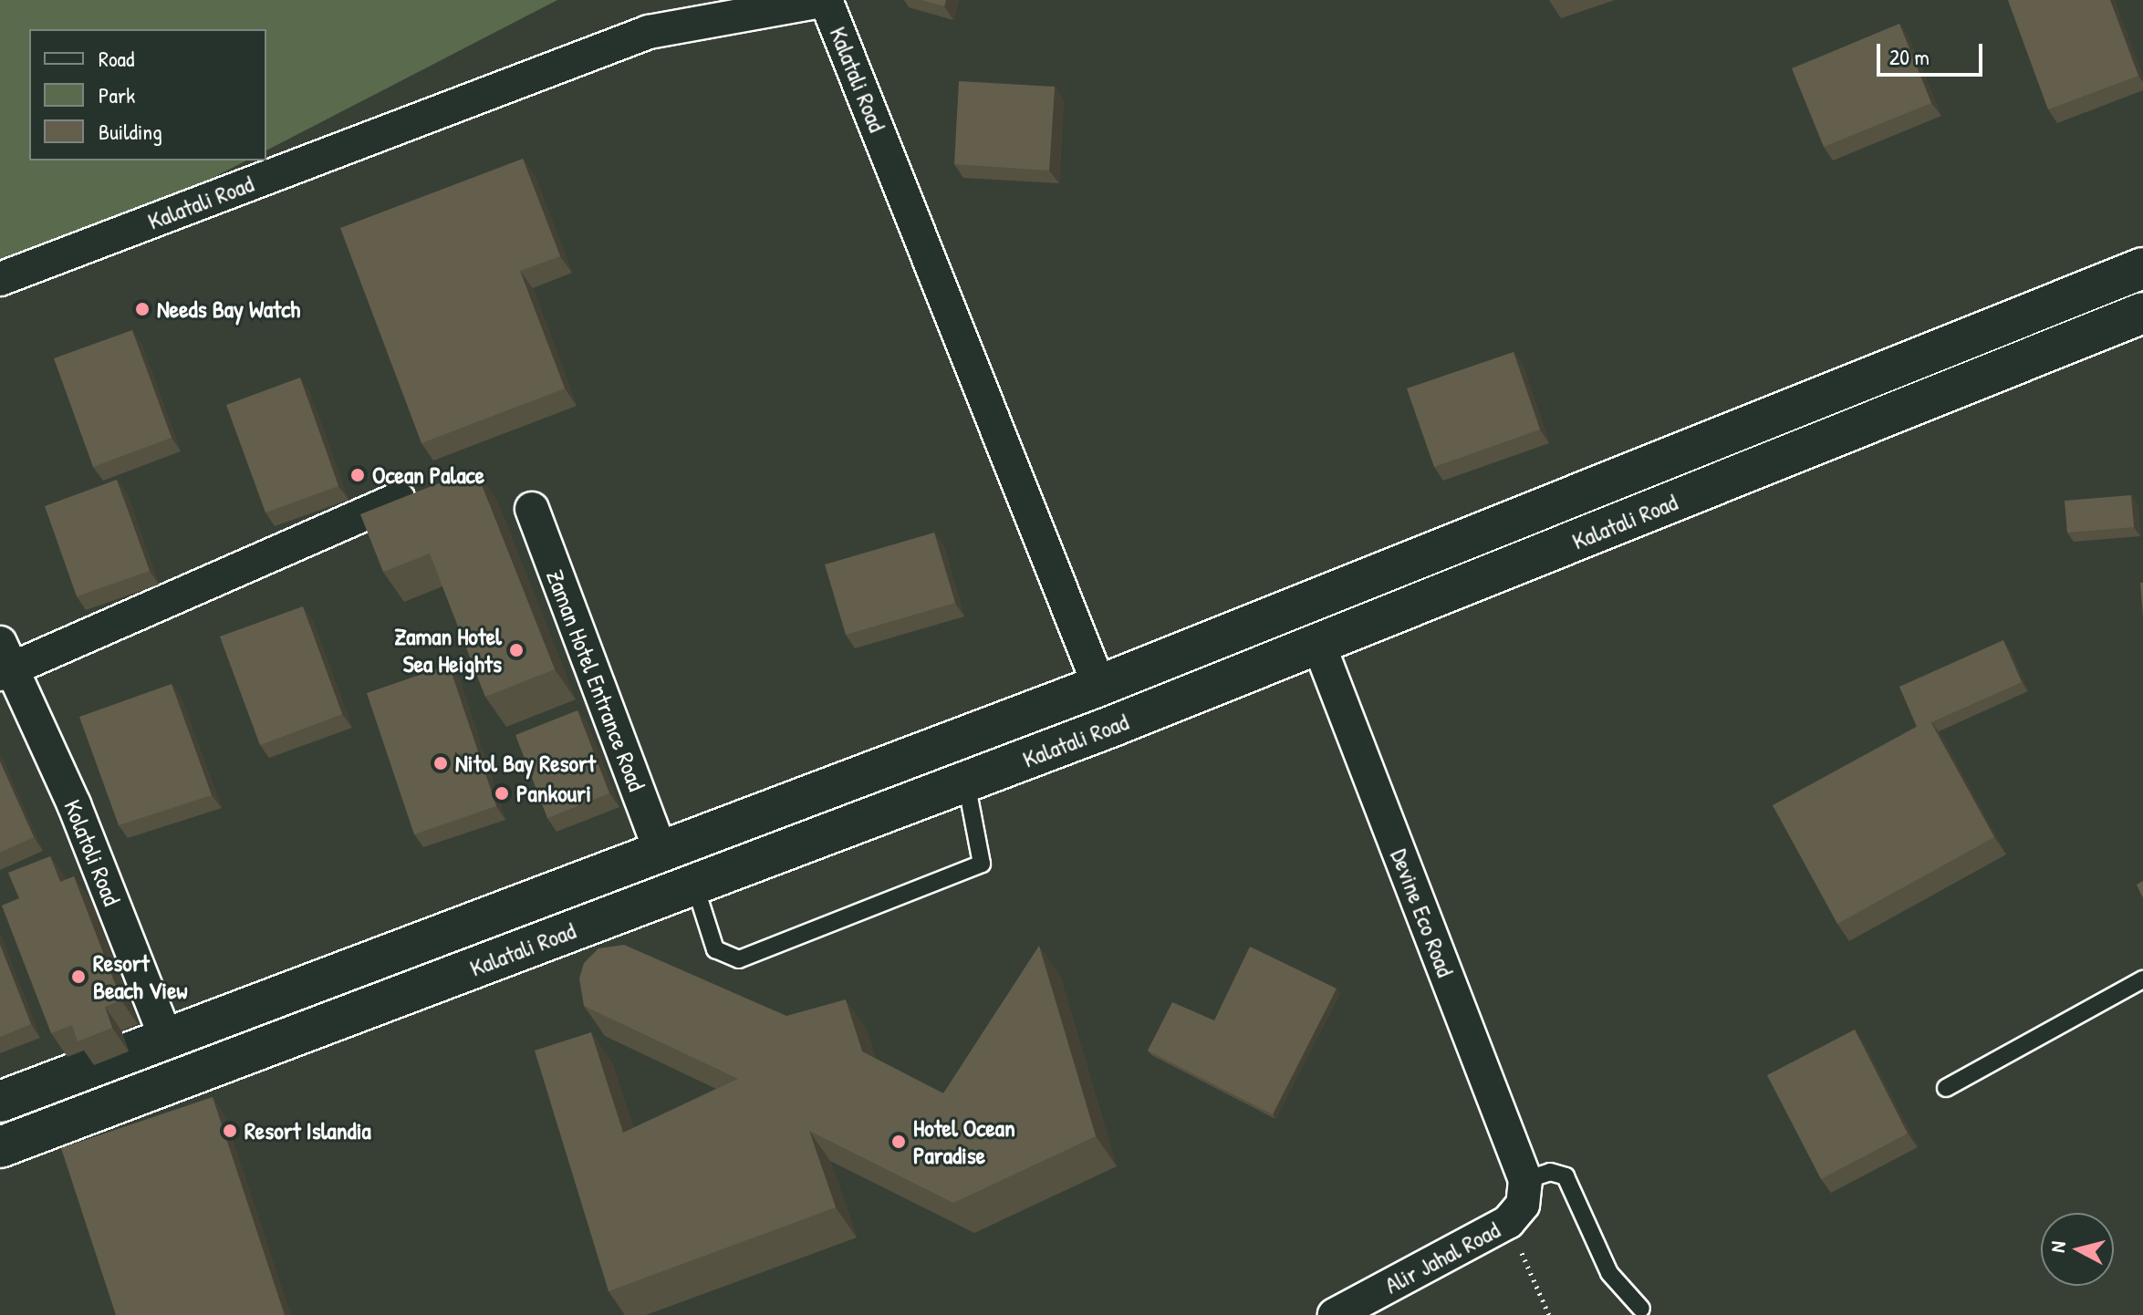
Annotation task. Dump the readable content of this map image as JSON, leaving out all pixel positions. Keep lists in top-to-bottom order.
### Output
{
  "streets": {
    "highway": ["Kalatali Road"],
    "street": [
      "Zaman Hotel Entrance Road",
      "Kolatoli Road",
      "Devine Eco Road",
      "Alir Jahal Road"
    ]
  },
  "crossings": [
    ["Kalatali Road", "Zaman Hotel Entrance Road"],
    ["Kalatali Road", "Kolatoli Road"],
    ["Kalatali Road", "Devine Eco Road"],
    ["Devine Eco Road", "Alir Jahal Road"]
  ],
  "places": [
    "Needs Bay Watch",
    "Ocean Palace",
    "Zaman Hotel Sea Heights",
    "Nitol Bay Resort",
    "Pankouri",
    "Resort Beach View",
    "Resort Islandia",
    "Hotel Ocean Paradise"
  ],
  "legend": ["Road", "Park", "Building"],
  "scale_bar": "20 m",
  "north": "left"
}
